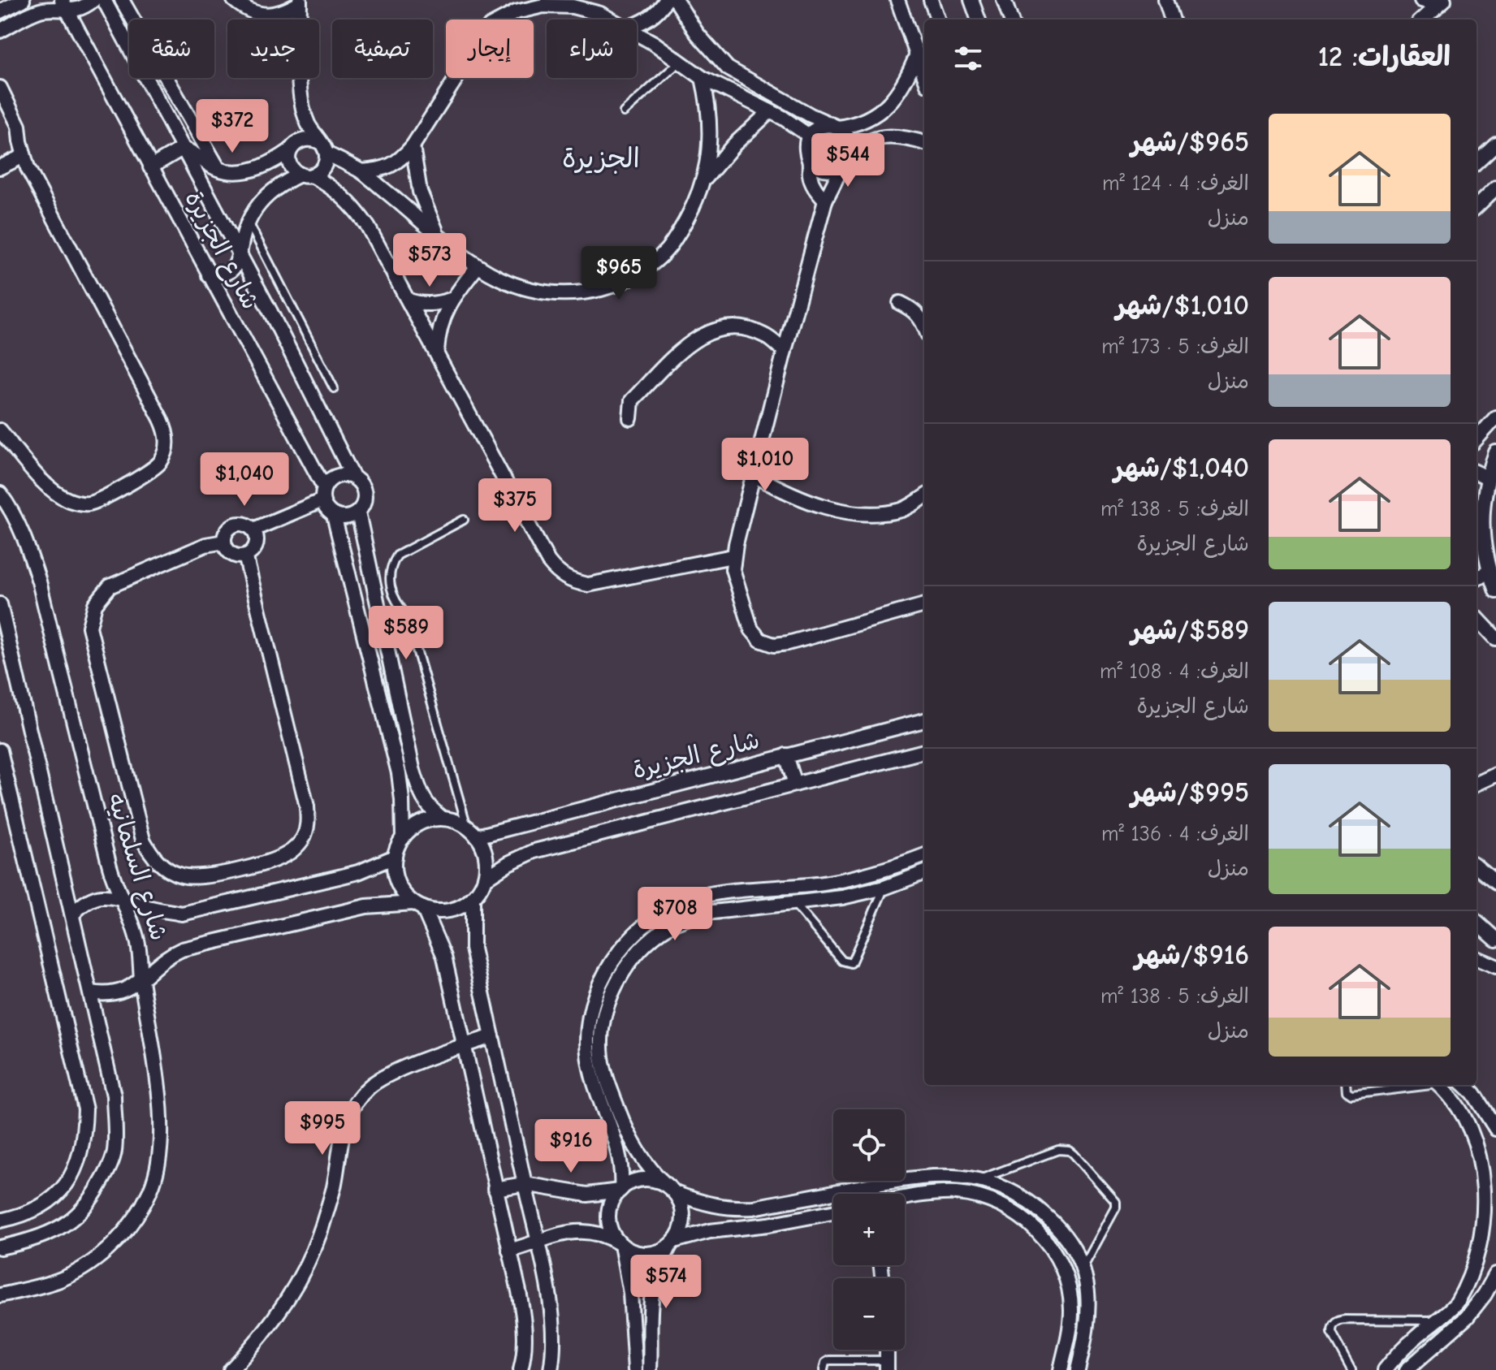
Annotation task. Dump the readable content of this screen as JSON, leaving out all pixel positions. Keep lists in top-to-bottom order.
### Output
{
  "streets": {
    "street": ["شارع الجزيرة", "شارع السلمانيه"]
  },
  "districts": ["الجزيرة"],
  "page": {
    "chip": [
      "شراء",
      "إيجار",
      "تصفية",
      "جديد",
      "شقة"
    ],
    "heading": "العقارات: 12",
    "list": [
      {
        "name": "$965/شهر",
        "note": "الغرف: 4 · 124 m² · منزل"
      },
      {
        "name": "$1,010/شهر",
        "note": "الغرف: 5 · 173 m² · منزل"
      },
      {
        "name": "$1,040/شهر",
        "note": "الغرف: 5 · 138 m² · شارع الجزيرة"
      },
      {
        "name": "$589/شهر",
        "note": "الغرف: 4 · 108 m² · شارع الجزيرة"
      },
      {
        "name": "$995/شهر",
        "note": "الغرف: 4 · 136 m² · منزل"
      },
      {
        "name": "$916/شهر",
        "note": "الغرف: 5 · 138 m² · منزل"
      }
    ],
    "price": [
      "$372",
      "$544",
      "$573",
      "$965",
      "$1,010",
      "$1,040",
      "$375",
      "$589",
      "$708",
      "$995",
      "$916",
      "$574"
    ],
    "map_buttons": ["+", "−"]
  }
}
